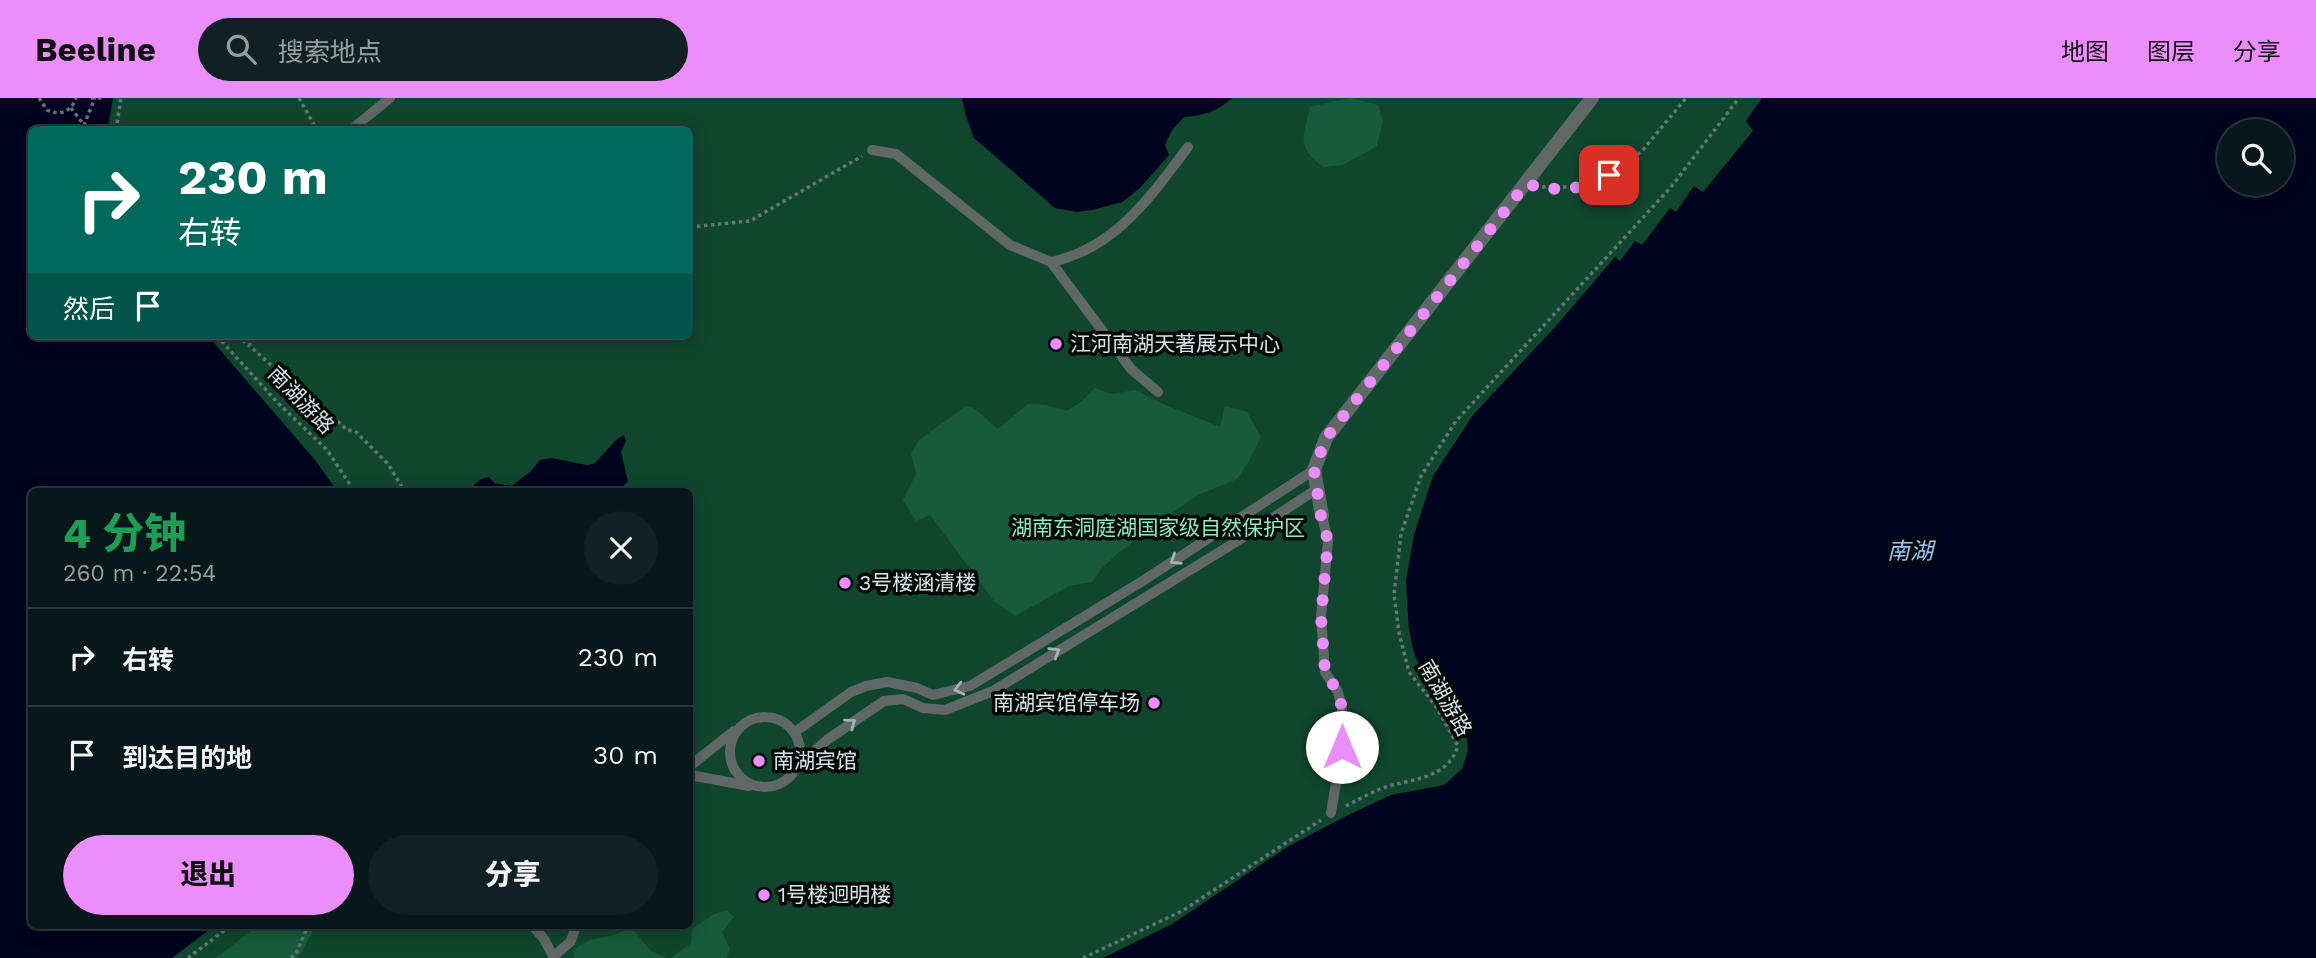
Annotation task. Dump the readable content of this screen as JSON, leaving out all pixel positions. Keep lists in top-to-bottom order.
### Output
{
  "streets": {
    "path": ["南湖游路"]
  },
  "water": ["南湖"],
  "parks": ["湖南东洞庭湖国家级自然保护区"],
  "places": [
    "江河南湖天著展示中心",
    "3号楼涵清楼",
    "南湖宾馆停车场",
    "南湖宾馆",
    "1号楼迥明楼"
  ],
  "page": {
    "header": "Beeline",
    "search": "搜索地点",
    "nav": ["地图", "图层", "分享"],
    "turn": ["230 m", "右转"],
    "then": "然后",
    "heading": ["4 分钟", "260 m · 22:54"],
    "list": [
      {
        "name": "右转",
        "value": "230 m"
      },
      {
        "name": "到达目的地",
        "value": "30 m"
      }
    ],
    "buttons": ["退出", "分享"]
  }
}
